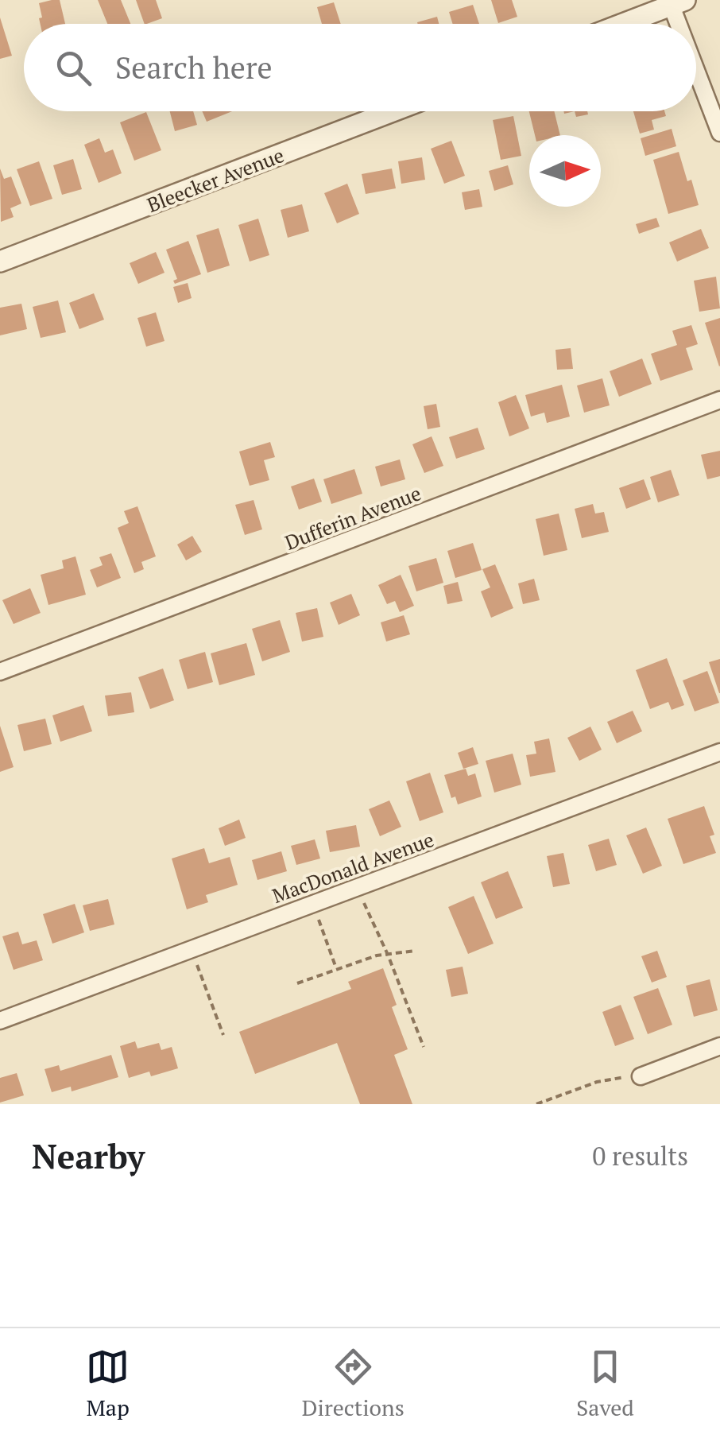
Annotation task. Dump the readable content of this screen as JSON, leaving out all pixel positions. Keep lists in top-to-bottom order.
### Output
{
  "streets": {
    "street": ["Bleecker Avenue", "Dufferin Avenue", "MacDonald Avenue"]
  },
  "north": "right",
  "page": {
    "search": "Search here",
    "heading": ["Nearby", "0 results"],
    "nav": ["Map", "Directions", "Saved"]
  }
}
